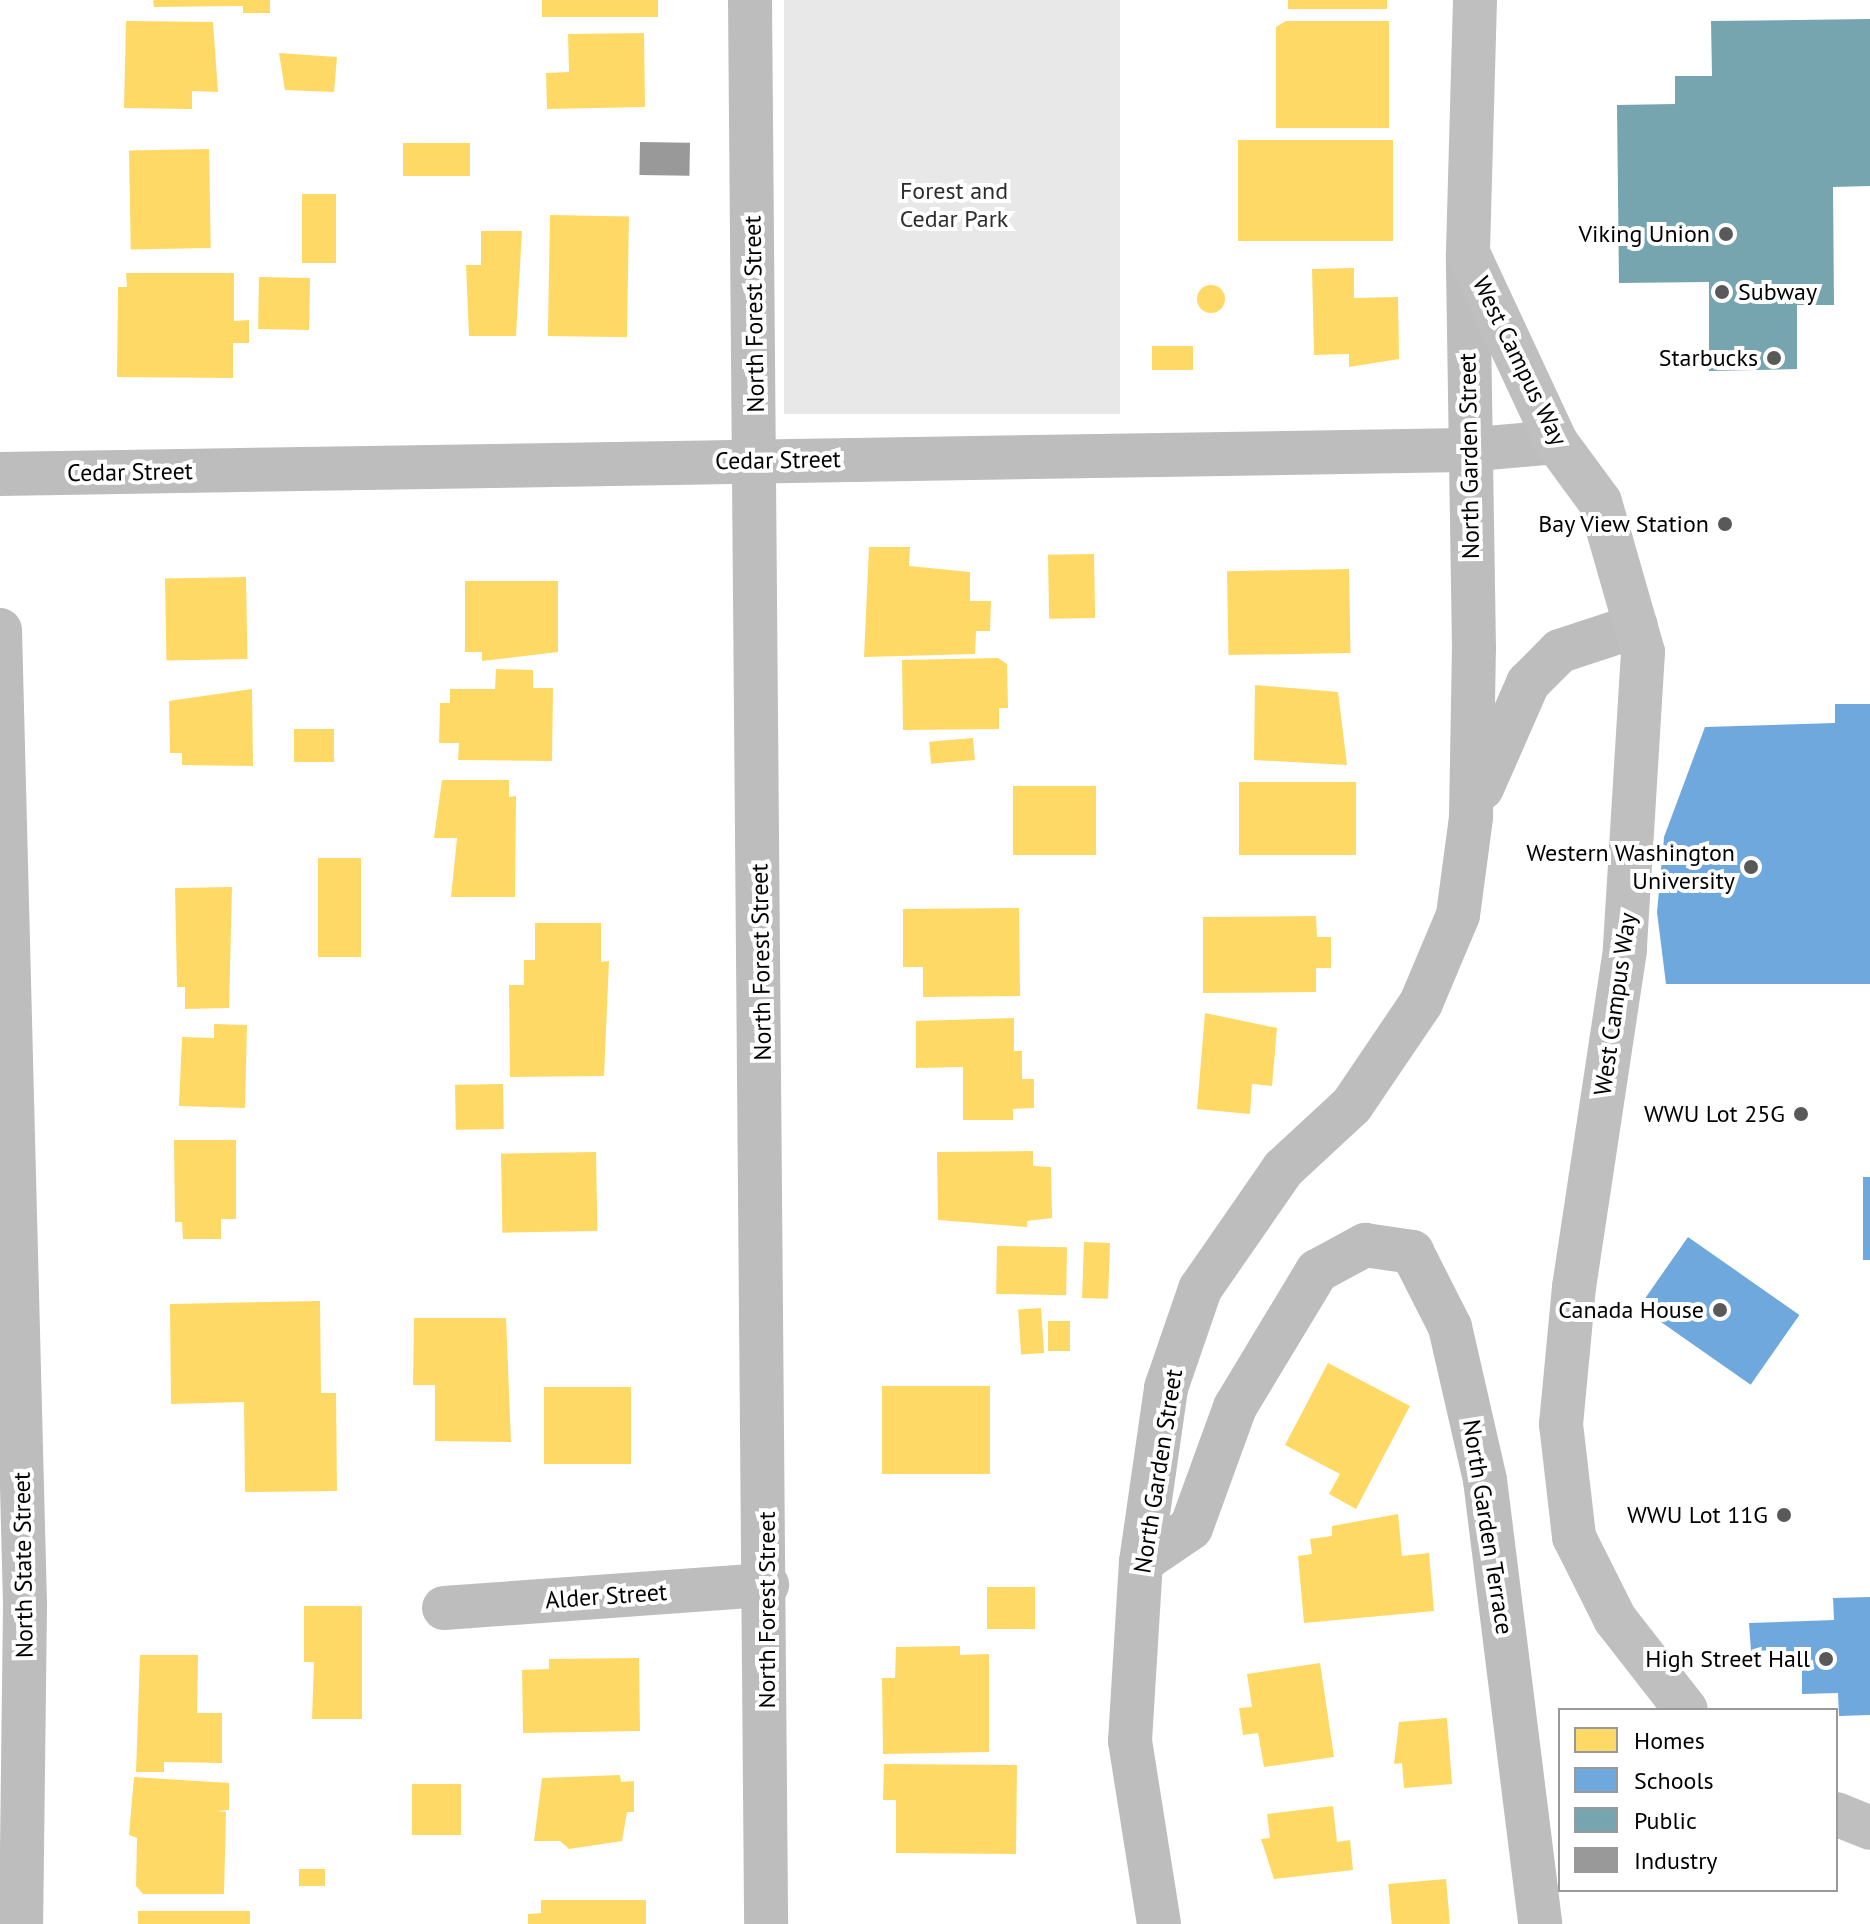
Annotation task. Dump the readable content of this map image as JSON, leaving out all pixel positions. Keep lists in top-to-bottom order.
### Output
{
  "streets": {
    "street": [
      "North Forest Street",
      "West Campus Way",
      "North Garden Street",
      "Cedar Street",
      "North Garden Terrace",
      "North State Street",
      "Alder Street"
    ]
  },
  "crossings": [
    ["North Forest Street", "Cedar Street"],
    ["North Forest Street", "Alder Street"],
    ["West Campus Way", "North Garden Street"],
    ["West Campus Way", "Cedar Street"],
    ["North Garden Street", "Cedar Street"],
    ["North Garden Street", "North Garden Terrace"]
  ],
  "parks": ["Forest and Cedar Park"],
  "places": [
    "Viking Union",
    "Subway",
    "Starbucks",
    "Bay View Station",
    "Western Washington University",
    "WWU Lot 25G",
    "Canada House",
    "WWU Lot 11G",
    "High Street Hall"
  ],
  "legend": [
    "Homes",
    "Schools",
    "Public",
    "Industry"
  ]
}
